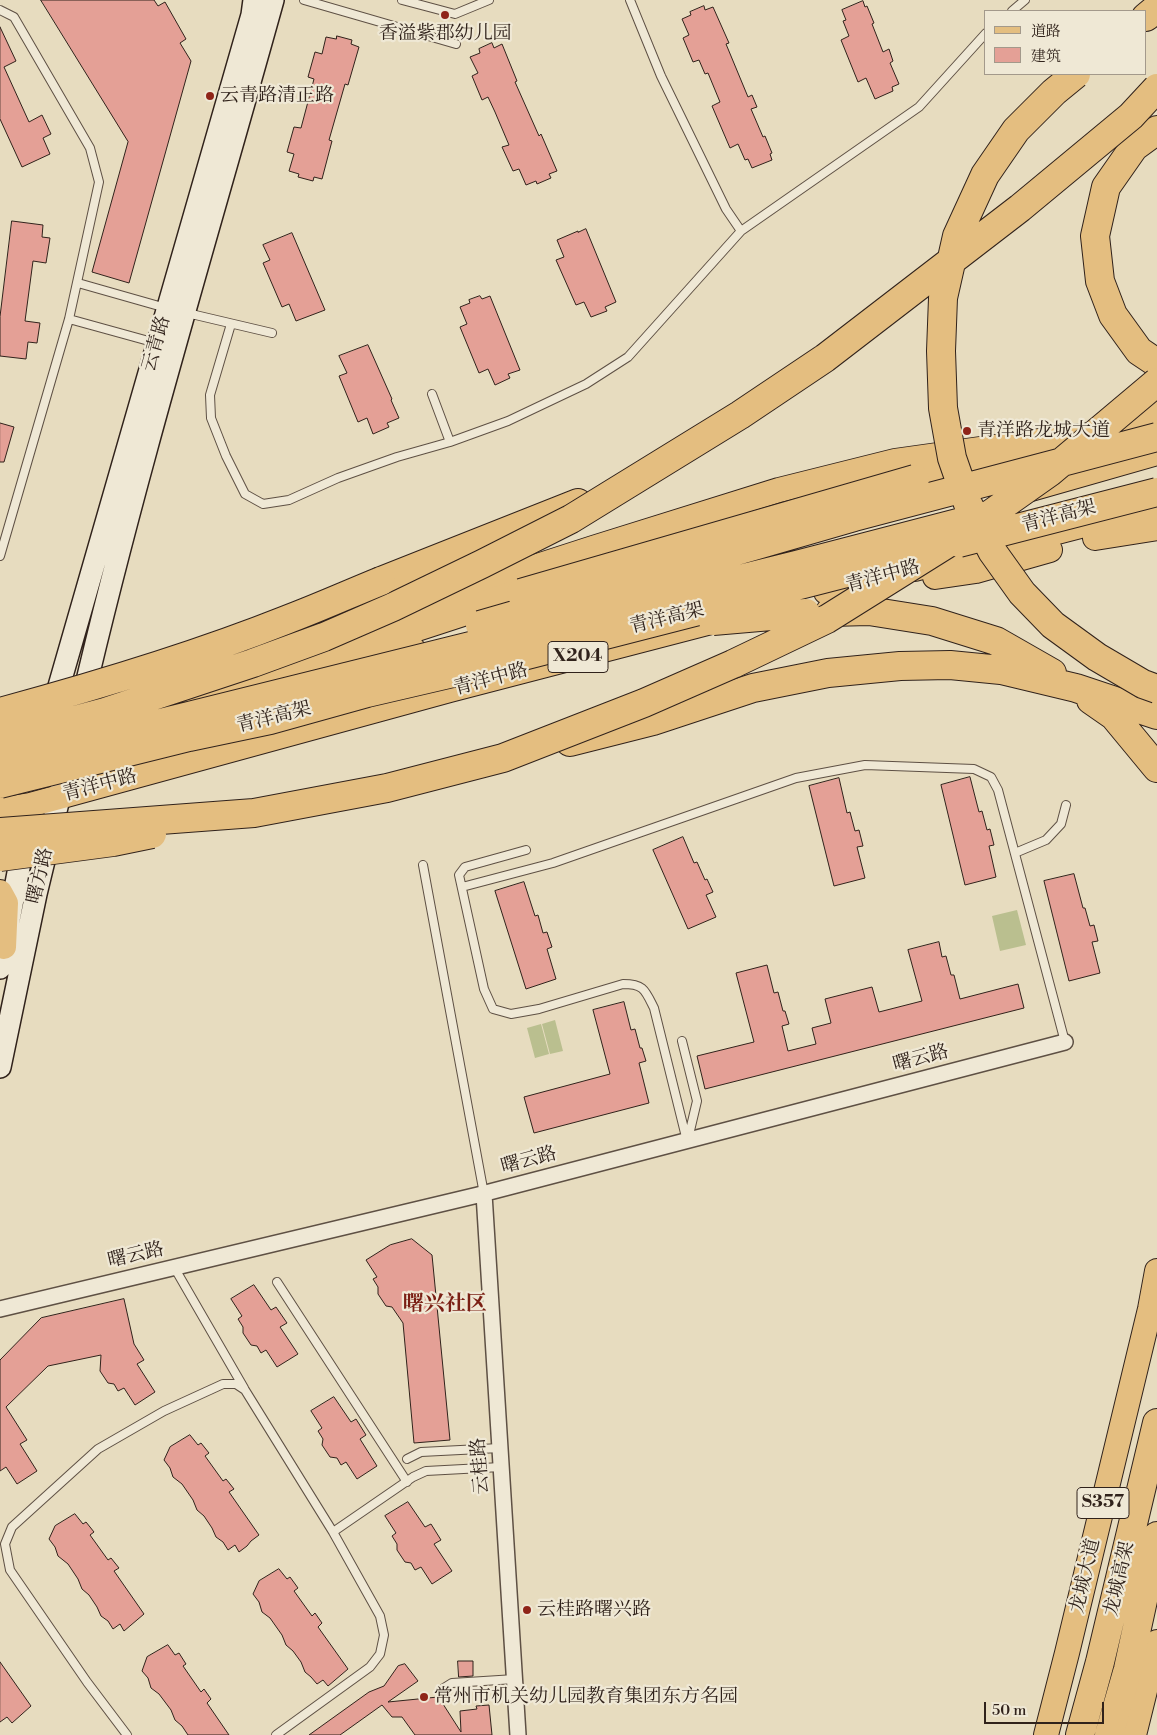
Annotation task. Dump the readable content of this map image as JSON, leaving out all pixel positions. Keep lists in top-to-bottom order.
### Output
{
  "streets": {
    "highway": ["青洋高架", "龙城高架"],
    "main road": [
      "青洋中路",
      "X204",
      "S357",
      "龙城大道"
    ],
    "street": [
      "云青路",
      "曙方路",
      "曙云路",
      "云桂路"
    ]
  },
  "crossings": [
    ["云青路", "曙方路"],
    ["青洋中路", "曙方路"],
    ["X204", "曙方路"],
    ["曙云路", "云桂路"]
  ],
  "districts": ["曙兴社区"],
  "places": [
    "香溢紫郡幼儿园",
    "云青路清正路",
    "青洋路龙城大道",
    "云桂路曙兴路",
    "常州市机关幼儿园教育集团东方名园"
  ],
  "legend": ["道路", "建筑"],
  "scale_bar": "50 m"
}
